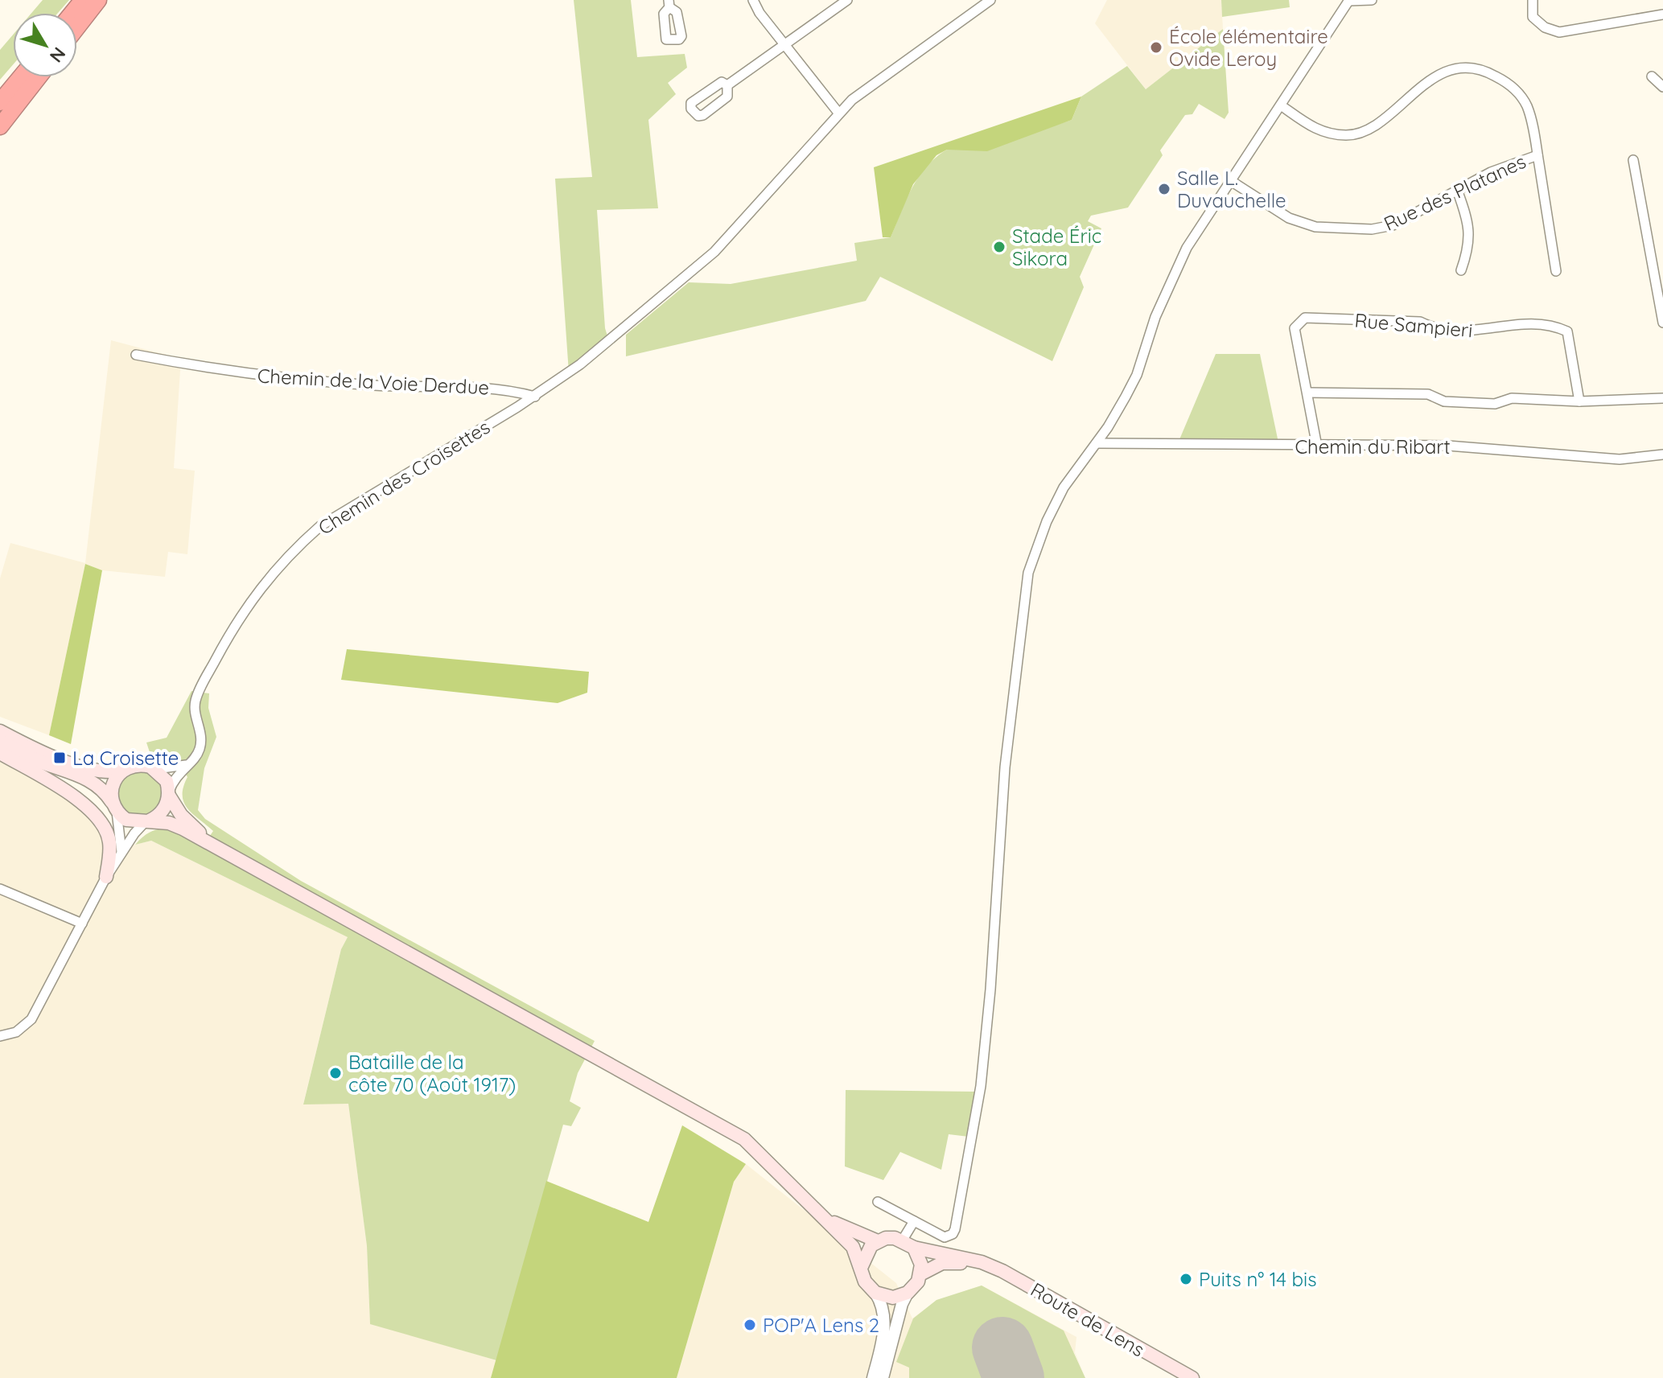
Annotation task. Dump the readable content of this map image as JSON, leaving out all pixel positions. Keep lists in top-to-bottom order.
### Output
{
  "streets": {
    "main road": ["Route de Lens"],
    "street": [
      "Rue des Platanes",
      "Rue Sampieri",
      "Chemin de la Voie Derdue",
      "Chemin du Ribart",
      "Chemin des Croisettes"
    ]
  },
  "crossings": [
    ["Rue Sampieri", "Chemin du Ribart"],
    ["Chemin de la Voie Derdue", "Chemin des Croisettes"]
  ],
  "places": {
    "other": [
      "École élémentaire Ovide Leroy",
      "Salle L. Duvauchelle",
      "Stade Éric Sikora",
      "Bataille de la côte 70 (Août 1917)",
      "Puits n° 14 bis",
      "POP'A Lens 2"
    ],
    "transit": ["La Croisette"]
  },
  "north": "bottom right"
}
